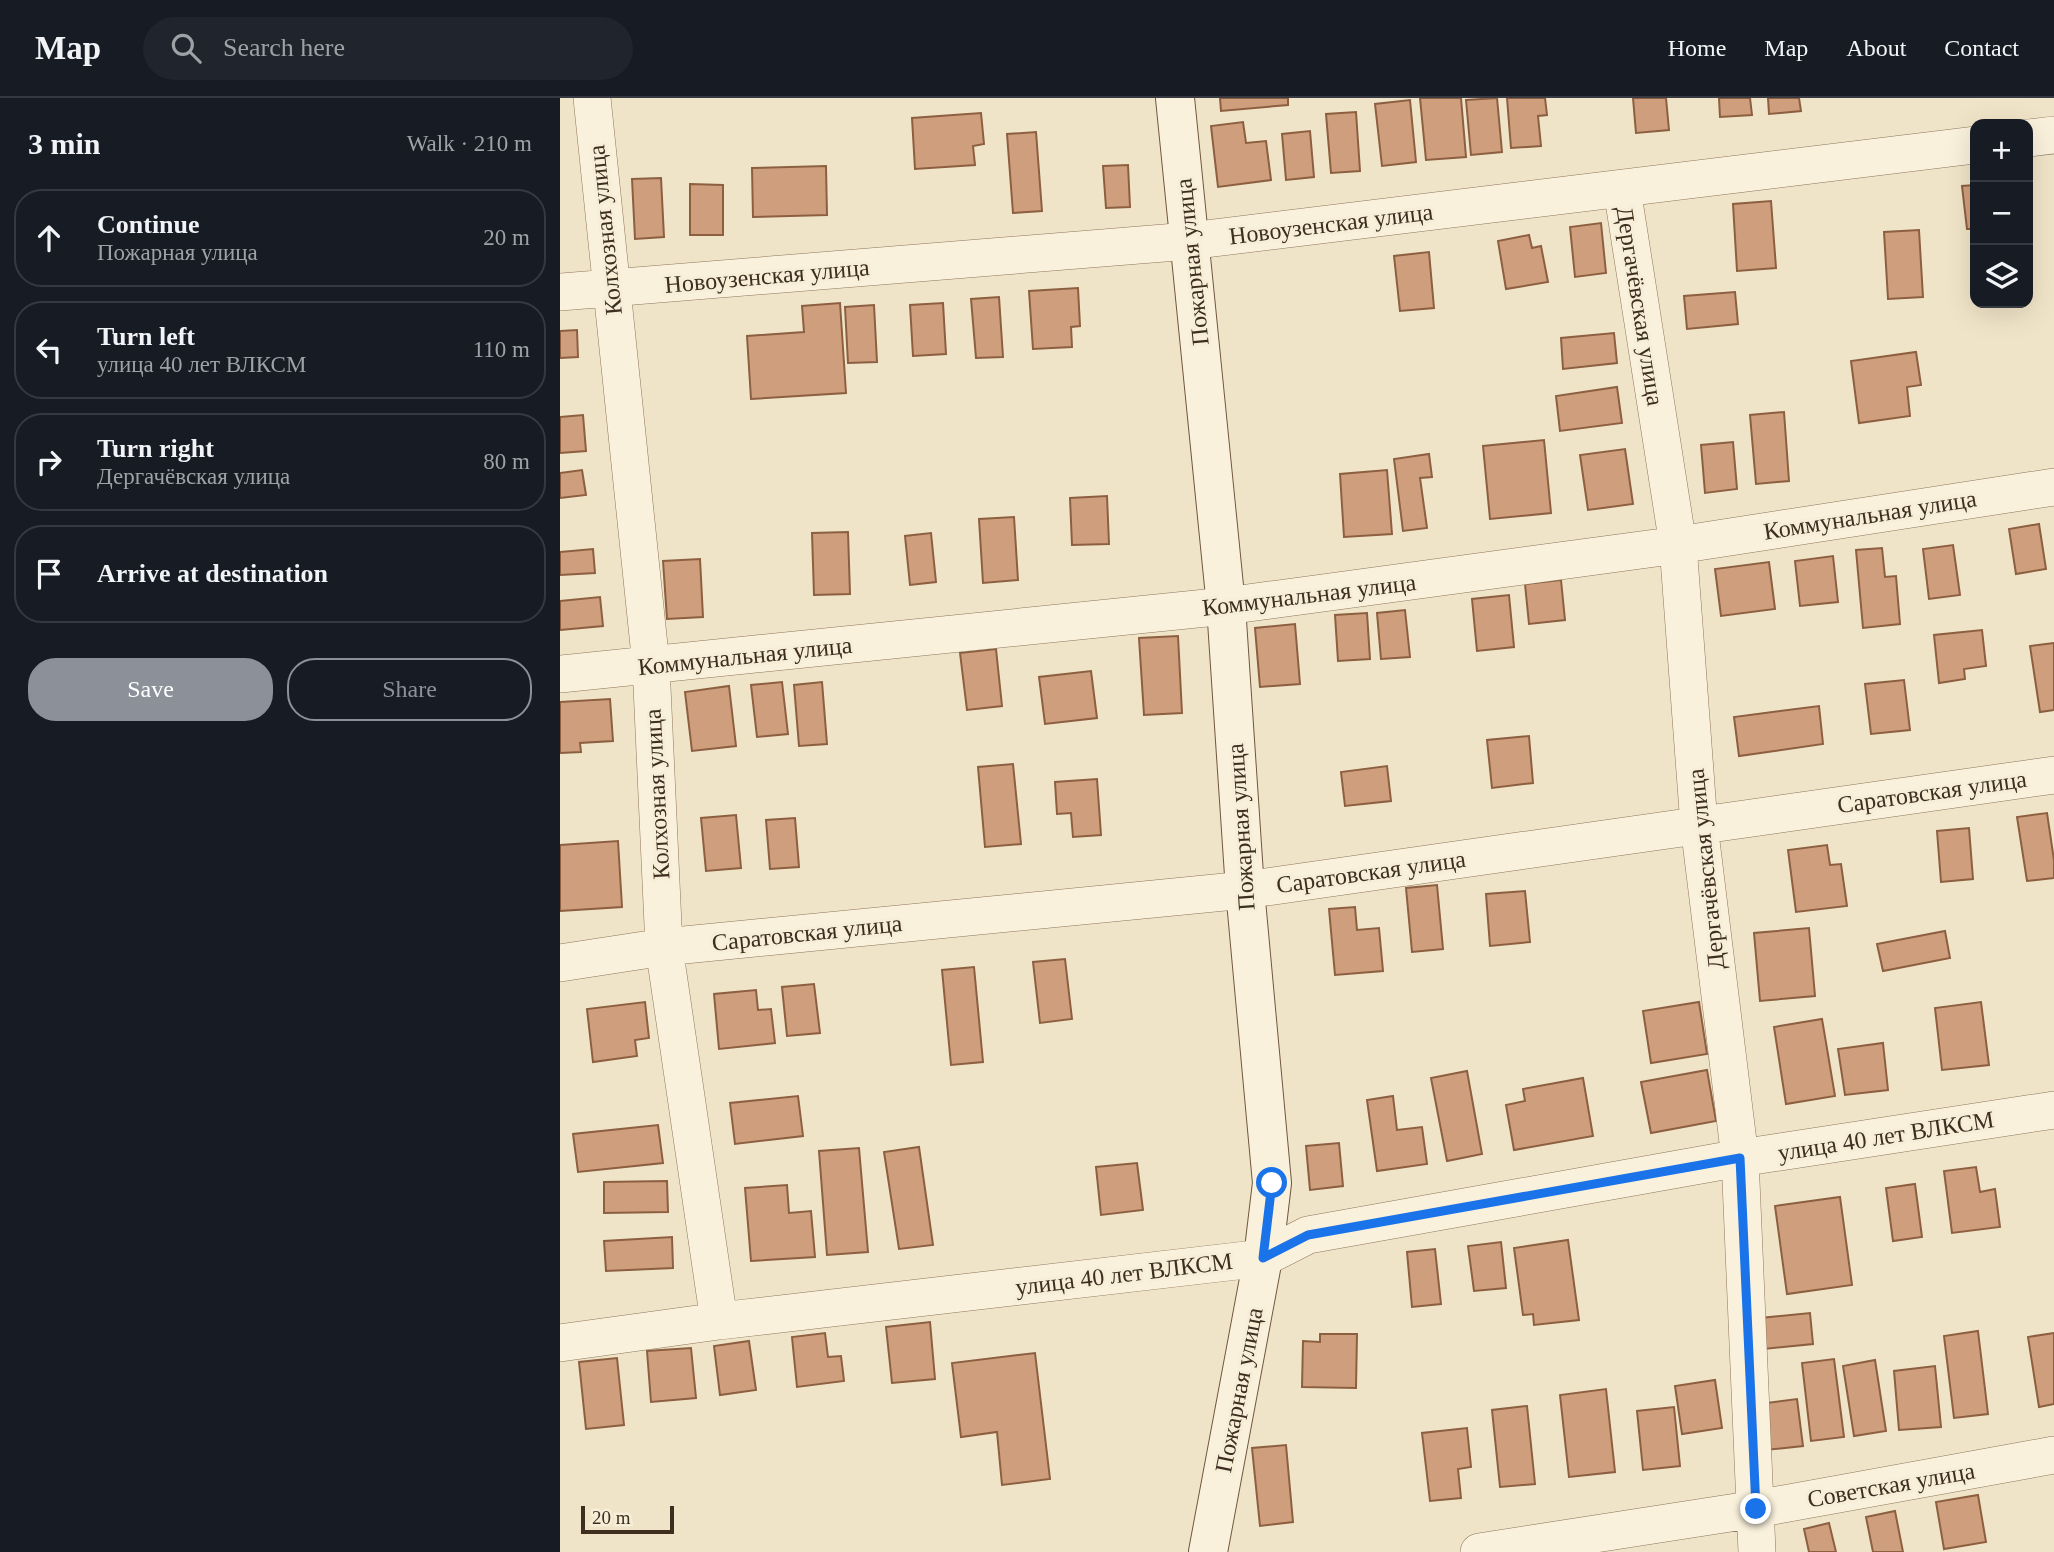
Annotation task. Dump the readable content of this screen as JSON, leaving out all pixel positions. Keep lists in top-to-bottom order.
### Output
{
  "streets": {
    "street": [
      "Новоузенская улица",
      "Колхозная улица",
      "Пожарная улица",
      "Дергачёвская улица",
      "Коммунальная улица",
      "Саратовская улица",
      "улица 40 лет ВЛКСМ",
      "Советская улица"
    ]
  },
  "crossings": [
    ["Новоузенская улица", "Колхозная улица"],
    ["Новоузенская улица", "Пожарная улица"],
    ["Новоузенская улица", "Дергачёвская улица"],
    ["Колхозная улица", "Коммунальная улица"],
    ["Колхозная улица", "Саратовская улица"],
    ["Колхозная улица", "улица 40 лет ВЛКСМ"],
    ["Пожарная улица", "Коммунальная улица"],
    ["Пожарная улица", "Саратовская улица"],
    ["Пожарная улица", "улица 40 лет ВЛКСМ"],
    ["Дергачёвская улица", "Коммунальная улица"],
    ["Дергачёвская улица", "Саратовская улица"],
    ["Дергачёвская улица", "улица 40 лет ВЛКСМ"],
    ["Дергачёвская улица", "Советская улица"]
  ],
  "scale_bar": "20 m",
  "page": {
    "header": "Map",
    "search": "Search here",
    "nav": [
      "Home",
      "Map",
      "About",
      "Contact"
    ],
    "heading": ["3 min", "Walk · 210 m"],
    "map_buttons": ["+", "−"],
    "list": [
      ["Continue", "Пожарная улица", "20 m"],
      ["Turn left", "улица 40 лет ВЛКСМ", "110 m"],
      ["Turn right", "Дергачёвская улица", "80 m"],
      "Arrive at destination"
    ],
    "buttons": ["Save", "Share"],
    "scale": "20 m"
  }
}
